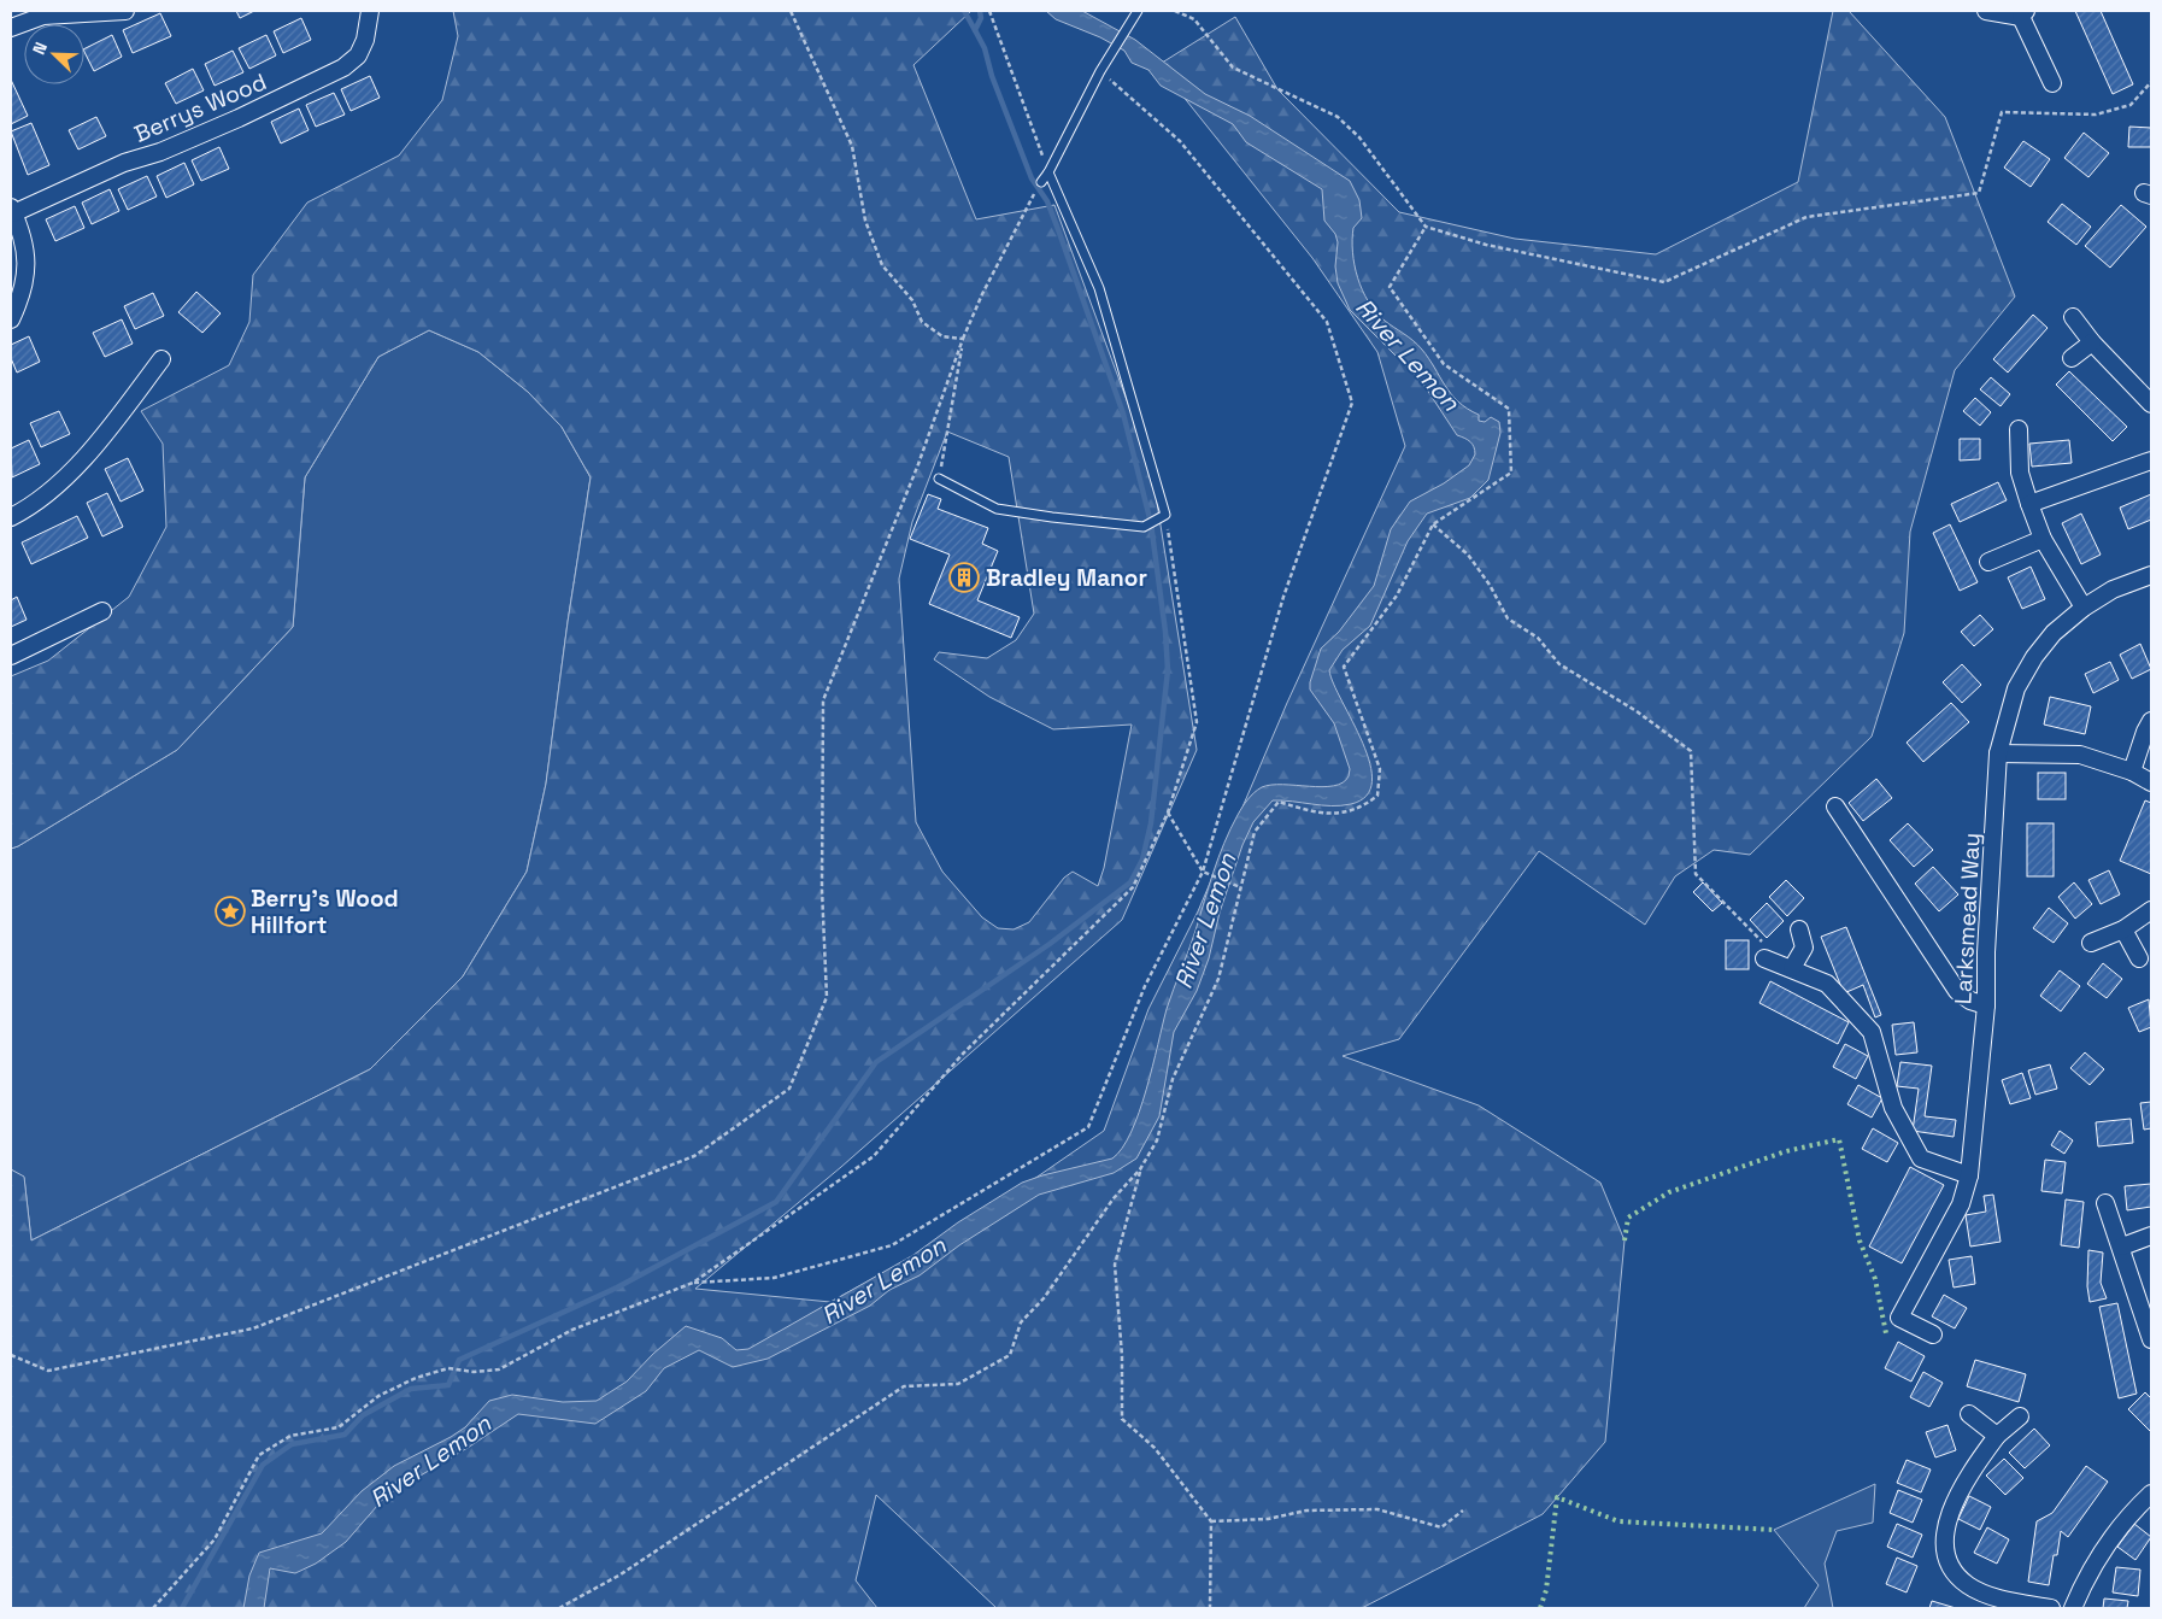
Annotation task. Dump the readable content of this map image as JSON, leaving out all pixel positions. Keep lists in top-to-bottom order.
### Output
{
  "streets": {
    "street": ["Berrys Wood", "Larksmead Way"]
  },
  "water": ["River Lemon"],
  "places": {
    "building": ["Bradley Manor"],
    "place": ["Berry's Wood Hillfort"]
  },
  "north": "top left"
}
